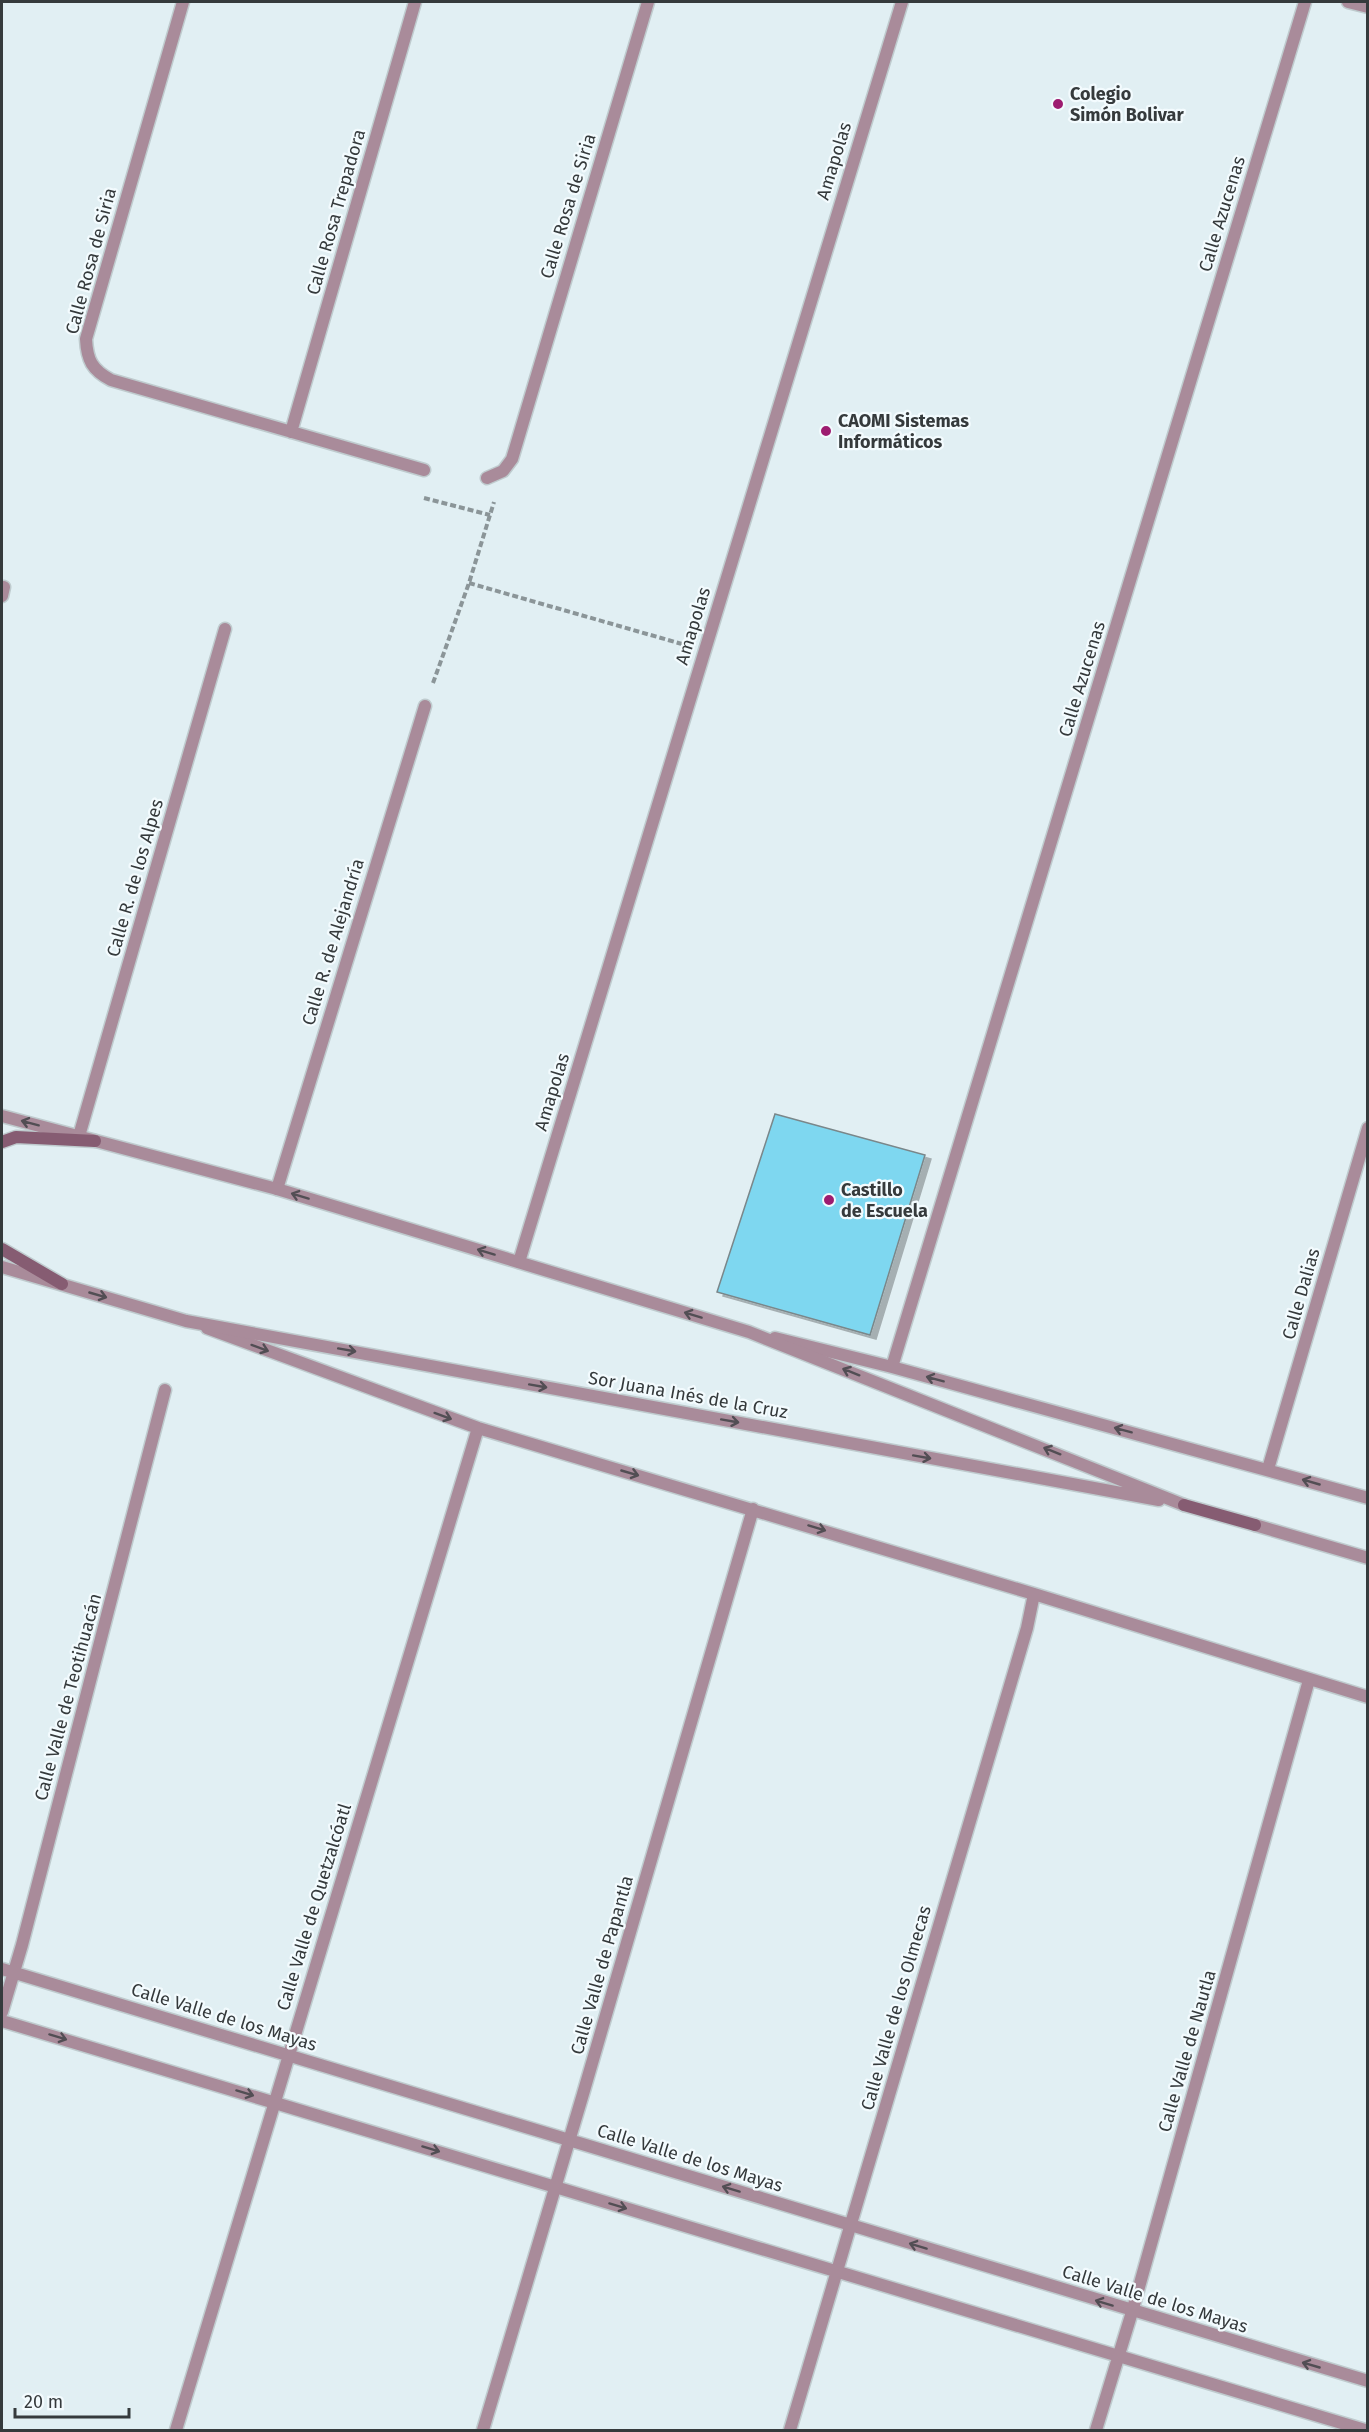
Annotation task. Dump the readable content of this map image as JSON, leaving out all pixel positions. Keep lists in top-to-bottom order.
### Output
{
  "streets": {
    "main road": ["Sor Juana Inés de la Cruz"],
    "street": [
      "Amapolas",
      "Calle Rosa de Siria",
      "Calle Rosa Trepadora",
      "Calle Azucenas",
      "Calle R. de los Alpes",
      "Calle R. de Alejandría",
      "Calle Dalias",
      "Calle Valle de Teotihuacán",
      "Calle Valle de Quetzalcóatl",
      "Calle Valle de Papantla",
      "Calle Valle de los Olmecas",
      "Calle Valle de los Mayas",
      "Calle Valle de Nautla"
    ]
  },
  "crossings": [
    ["Calle Rosa de Siria", "Calle Rosa Trepadora"],
    ["Calle Valle de Teotihuacán", "Calle Valle de los Mayas"],
    ["Calle Valle de Quetzalcóatl", "Calle Valle de los Mayas"],
    ["Calle Valle de Papantla", "Calle Valle de los Mayas"],
    ["Calle Valle de los Olmecas", "Calle Valle de los Mayas"],
    ["Calle Valle de los Mayas", "Calle Valle de Nautla"]
  ],
  "places": ["Colegio Simón Bolivar", "CAOMI Sistemas Informáticos", "Castillo de Escuela"],
  "scale_bar": "20 m"
}
